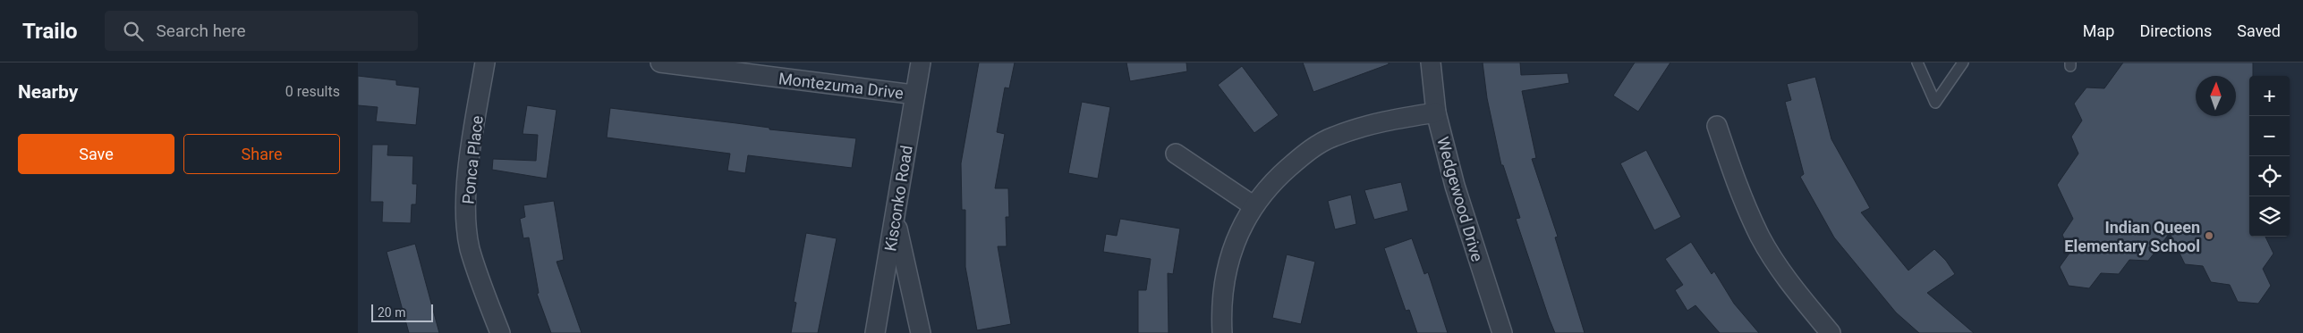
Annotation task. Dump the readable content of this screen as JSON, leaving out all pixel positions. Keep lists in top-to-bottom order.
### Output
{
  "streets": {
    "street": [
      "Montezuma Drive",
      "Ponca Place",
      "Kisconko Road",
      "Wedgewood Drive"
    ]
  },
  "crossings": [
    ["Montezuma Drive", "Kisconko Road"]
  ],
  "places": ["Indian Queen Elementary School"],
  "scale_bar": "20 m",
  "north": "top",
  "page": {
    "header": "Trailo",
    "search": "Search here",
    "nav": ["Map", "Directions", "Saved"],
    "heading": ["Nearby", "0 results"],
    "map_buttons": ["+", "−"],
    "buttons": ["Save", "Share"],
    "scale": "20 m"
  }
}
